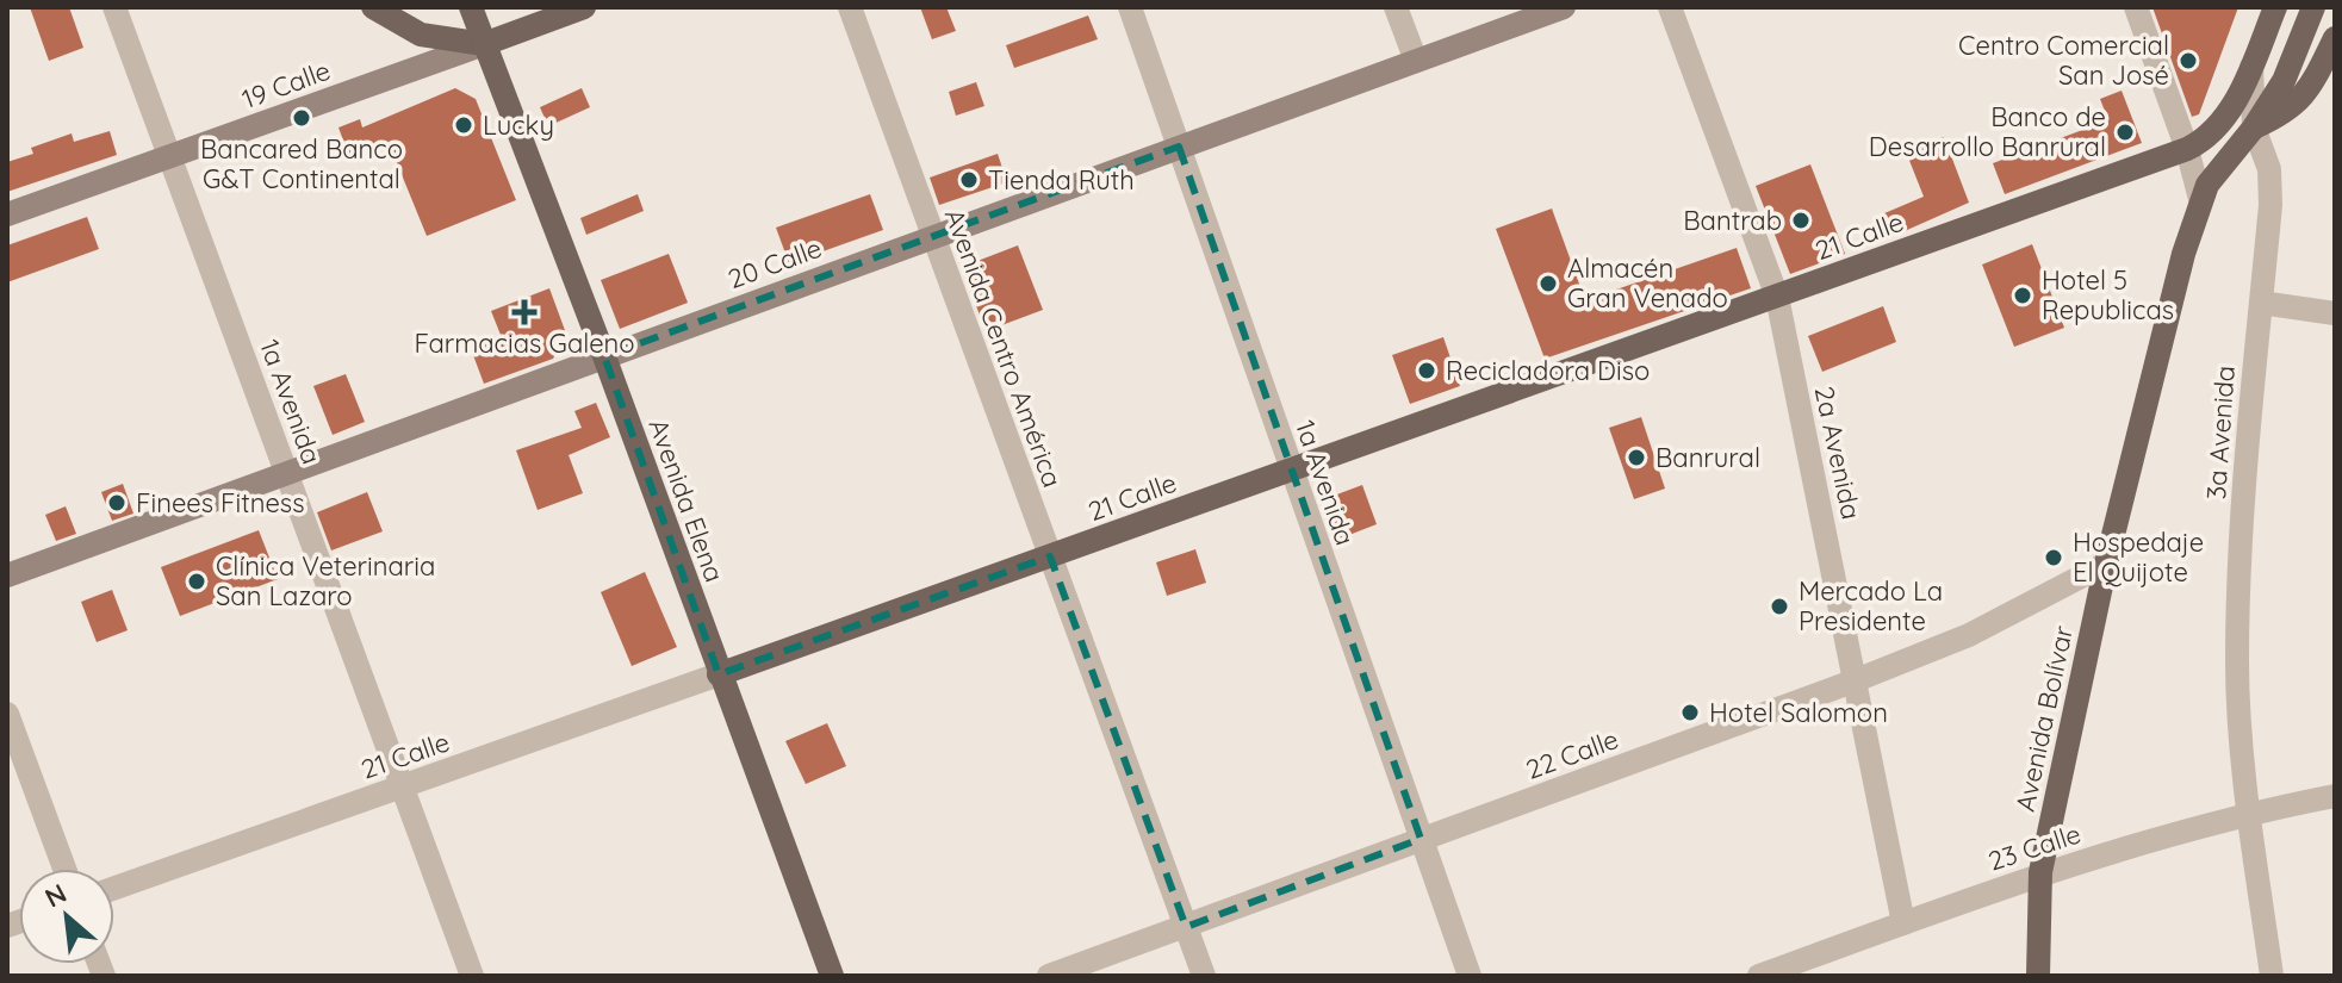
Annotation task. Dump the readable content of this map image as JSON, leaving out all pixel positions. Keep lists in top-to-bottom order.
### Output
{
  "streets": {
    "main road": [
      "19 Calle",
      "21 Calle",
      "20 Calle",
      "Avenida Elena",
      "Avenida Bolívar"
    ],
    "street": [
      "Avenida Centro América",
      "1a Avenida",
      "3a Avenida",
      "2a Avenida",
      "22 Calle",
      "23 Calle"
    ]
  },
  "crossings": [
    ["19 Calle", "1a Avenida"],
    ["19 Calle", "Avenida Elena"],
    ["21 Calle", "Avenida Centro América"],
    ["21 Calle", "1a Avenida"],
    ["21 Calle", "2a Avenida"],
    ["21 Calle", "Avenida Elena"],
    ["21 Calle", "Avenida Bolívar"],
    ["20 Calle", "Avenida Centro América"],
    ["20 Calle", "1a Avenida"],
    ["20 Calle", "Avenida Elena"],
    ["Avenida Centro América", "22 Calle"],
    ["1a Avenida", "22 Calle"],
    ["3a Avenida", "Avenida Bolívar"],
    ["3a Avenida", "23 Calle"],
    ["2a Avenida", "22 Calle"],
    ["2a Avenida", "23 Calle"],
    ["Avenida Bolívar", "22 Calle"],
    ["Avenida Bolívar", "23 Calle"]
  ],
  "places": {
    "other": [
      "Centro Comercial San José",
      "Bancared Banco G&T Continental",
      "Lucky",
      "Banco de Desarrollo Banrural",
      "Tienda Ruth",
      "Bantrab",
      "Almacén Gran Venado",
      "Hotel 5 Republicas",
      "Recicladora Diso",
      "Banrural",
      "Finees Fitness",
      "Hospedaje El Quijote",
      "Clínica Veterinaria San Lazaro",
      "Mercado La Presidente",
      "Hotel Salomon"
    ],
    "health": ["Farmacias Galeno"]
  },
  "north": "top left"
}
